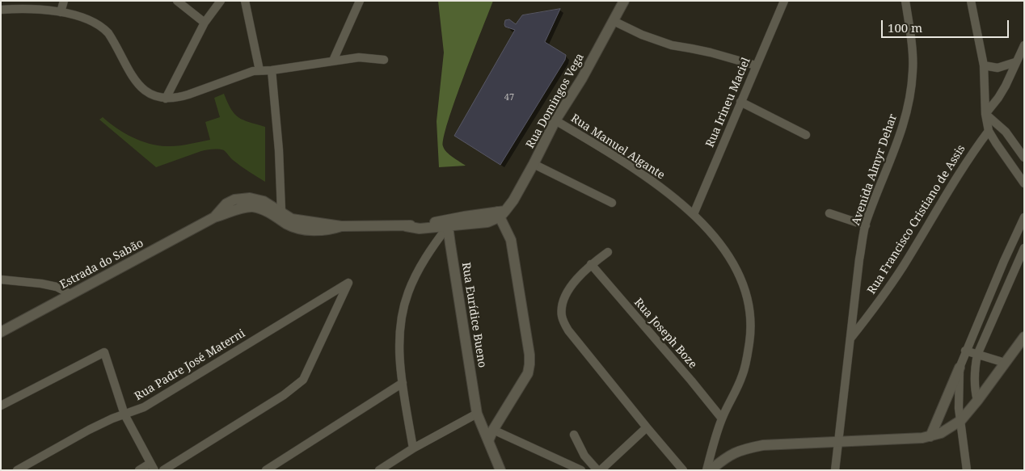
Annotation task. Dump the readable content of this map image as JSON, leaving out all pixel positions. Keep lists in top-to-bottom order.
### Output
{
  "streets": {
    "street": [
      "Rua Domingos Vega",
      "Rua Irineu Maciel",
      "Rua Manuel Algante",
      "Avenida Almyr Dehar",
      "Rua Francisco Cristiano de Assis",
      "Estrada do Sabão",
      "Rua Eurídice Bueno",
      "Rua Joseph Boze",
      "Rua Padre José Materni"
    ]
  },
  "crossings": [
    ["Rua Domingos Vega", "Rua Manuel Algante"],
    ["Rua Domingos Vega", "Estrada do Sabão"],
    ["Rua Irineu Maciel", "Rua Manuel Algante"],
    ["Rua Manuel Algante", "Rua Joseph Boze"],
    ["Avenida Almyr Dehar", "Rua Francisco Cristiano de Assis"],
    ["Estrada do Sabão", "Rua Eurídice Bueno"]
  ],
  "house_numbers": ["47"],
  "scale_bar": "100 m"
}
